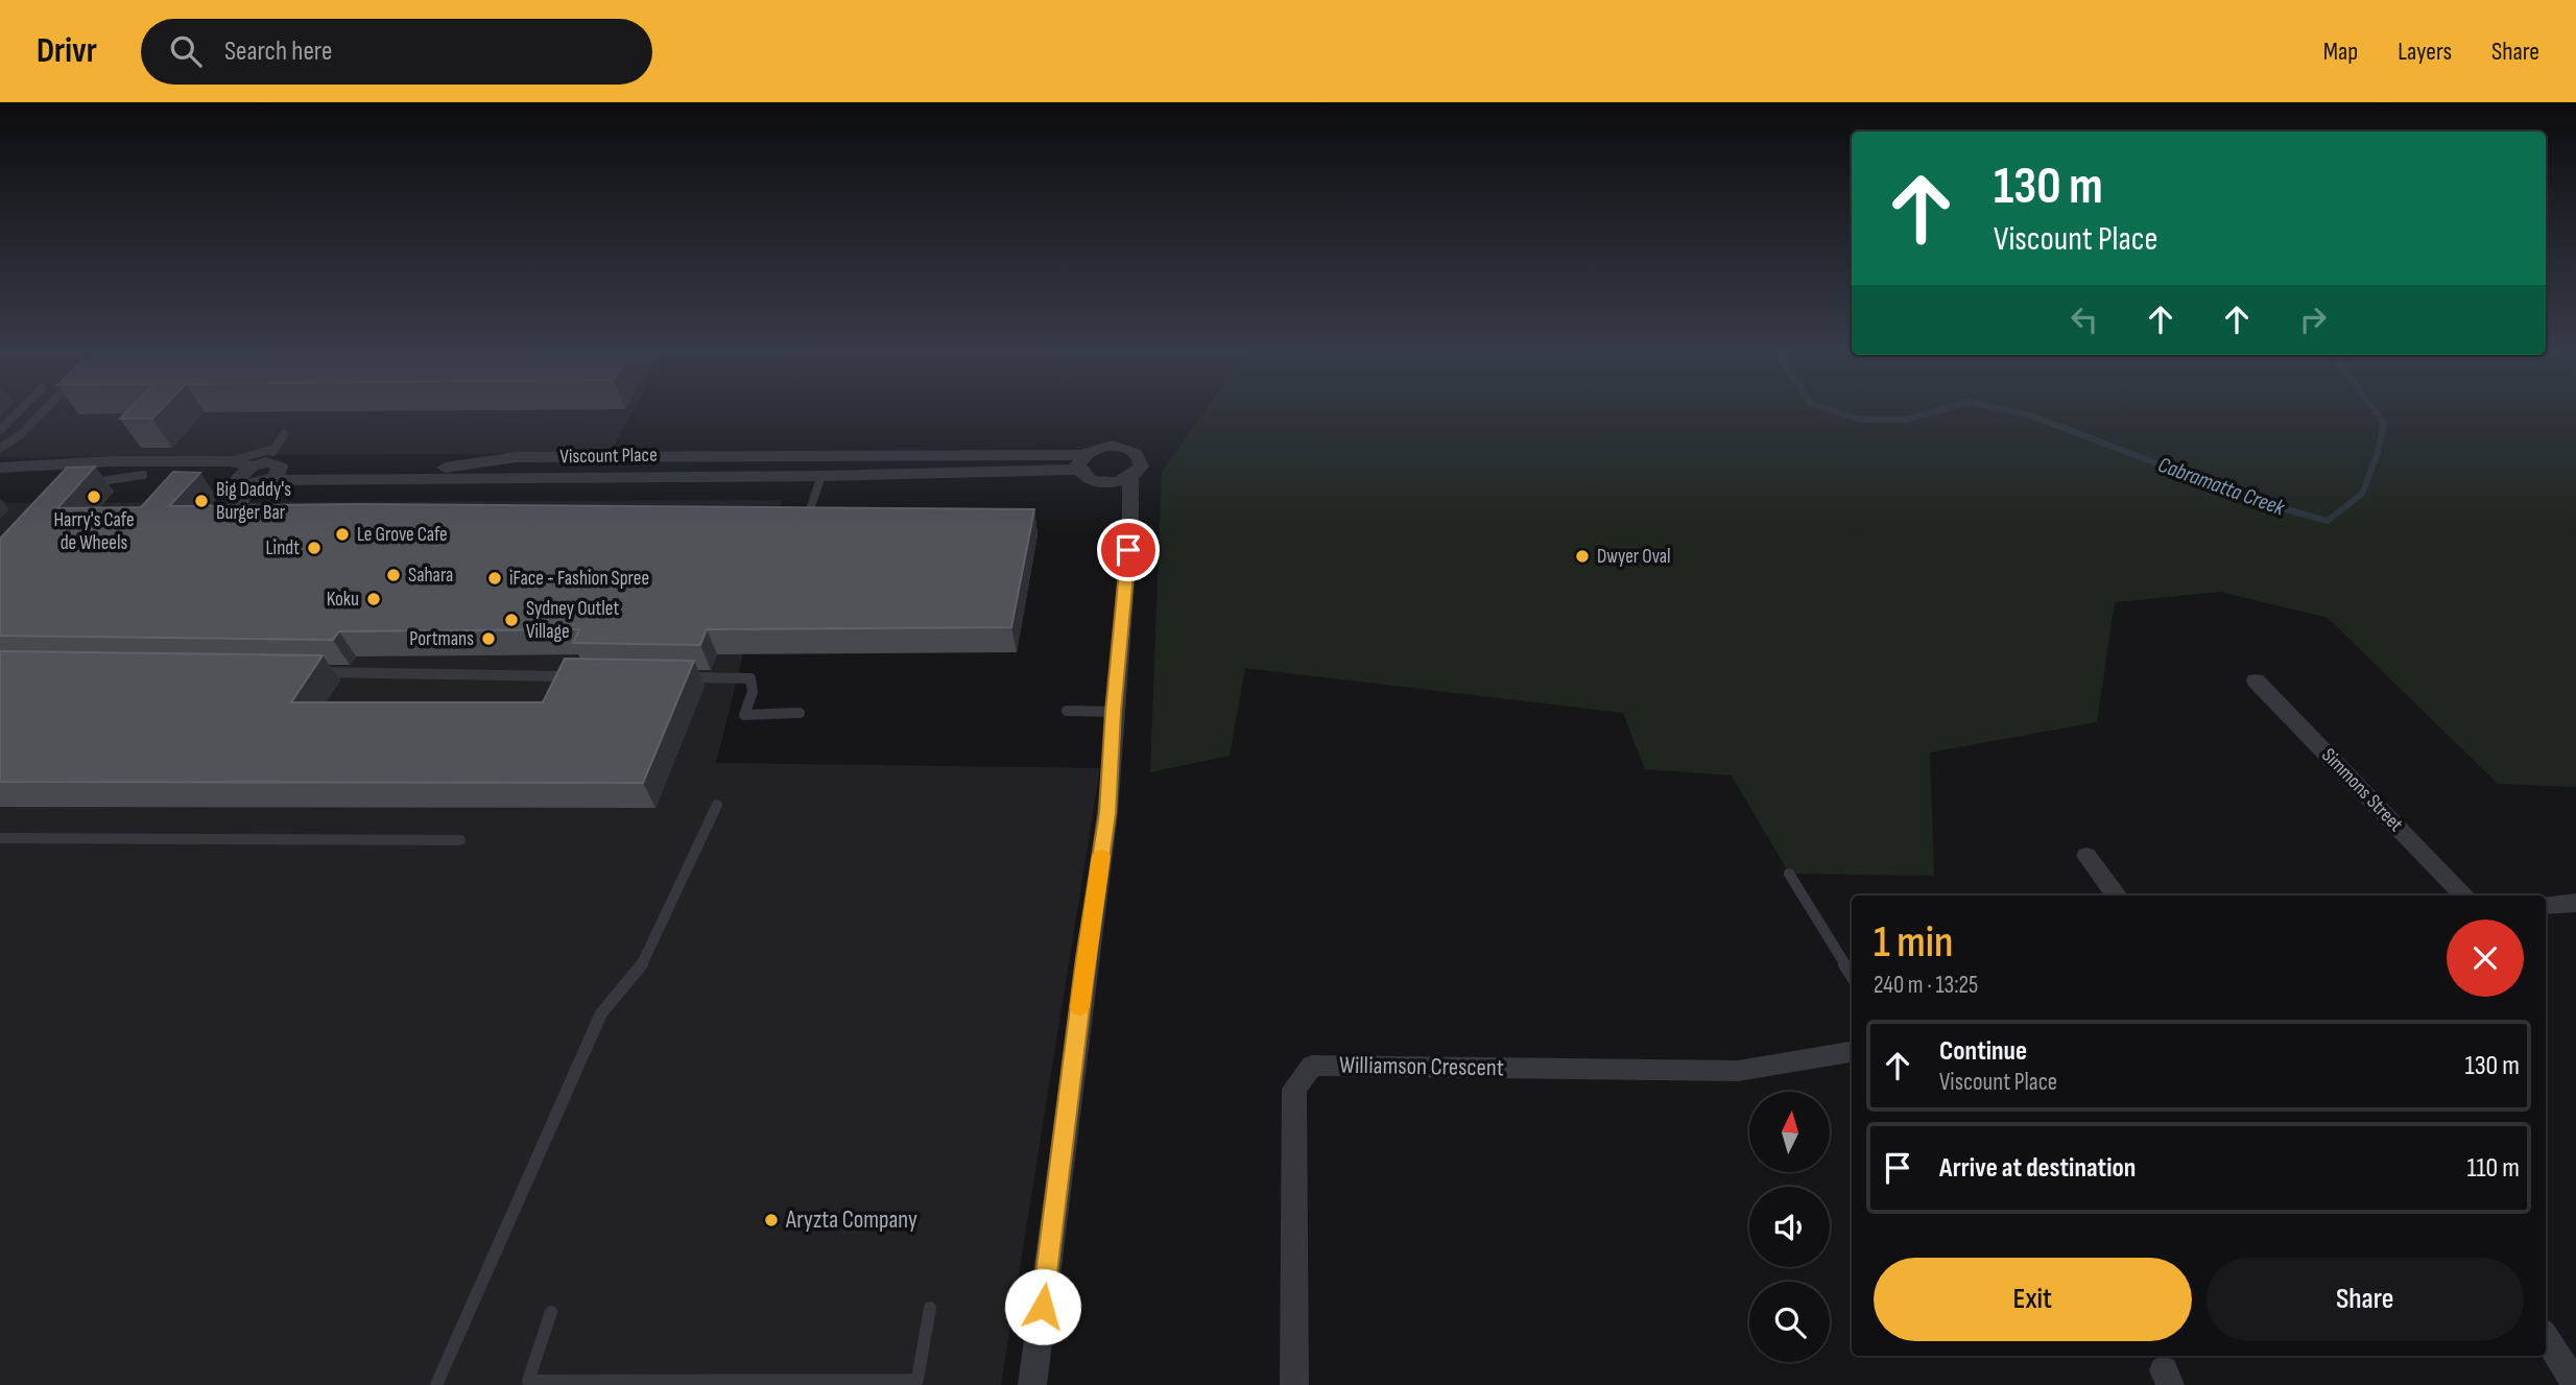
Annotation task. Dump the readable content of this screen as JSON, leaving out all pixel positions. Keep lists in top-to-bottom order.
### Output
{
  "streets": {
    "street": ["Viscount Place", "Simmons Street", "Williamson Crescent"]
  },
  "water": ["Cabramatta Creek"],
  "places": [
    "Harry's Cafe de Wheels",
    "Big Daddy's Burger Bar",
    "Le Grove Cafe",
    "Lindt",
    "Dwyer Oval",
    "Sahara",
    "iFace - Fashion Spree",
    "Koku",
    "Sydney Outlet Village",
    "Portmans",
    "Aryzta Company"
  ],
  "north": "top",
  "page": {
    "header": "Drivr",
    "search": "Search here",
    "nav": ["Map", "Layers", "Share"],
    "turn": ["130 m", "Viscount Place"],
    "heading": ["1 min", "240 m · 13:25"],
    "list": [
      {
        "name": "Continue",
        "note": "Viscount Place",
        "value": "130 m"
      },
      {
        "name": "Arrive at destination",
        "value": "110 m"
      }
    ],
    "buttons": ["Exit", "Share"]
  }
}
